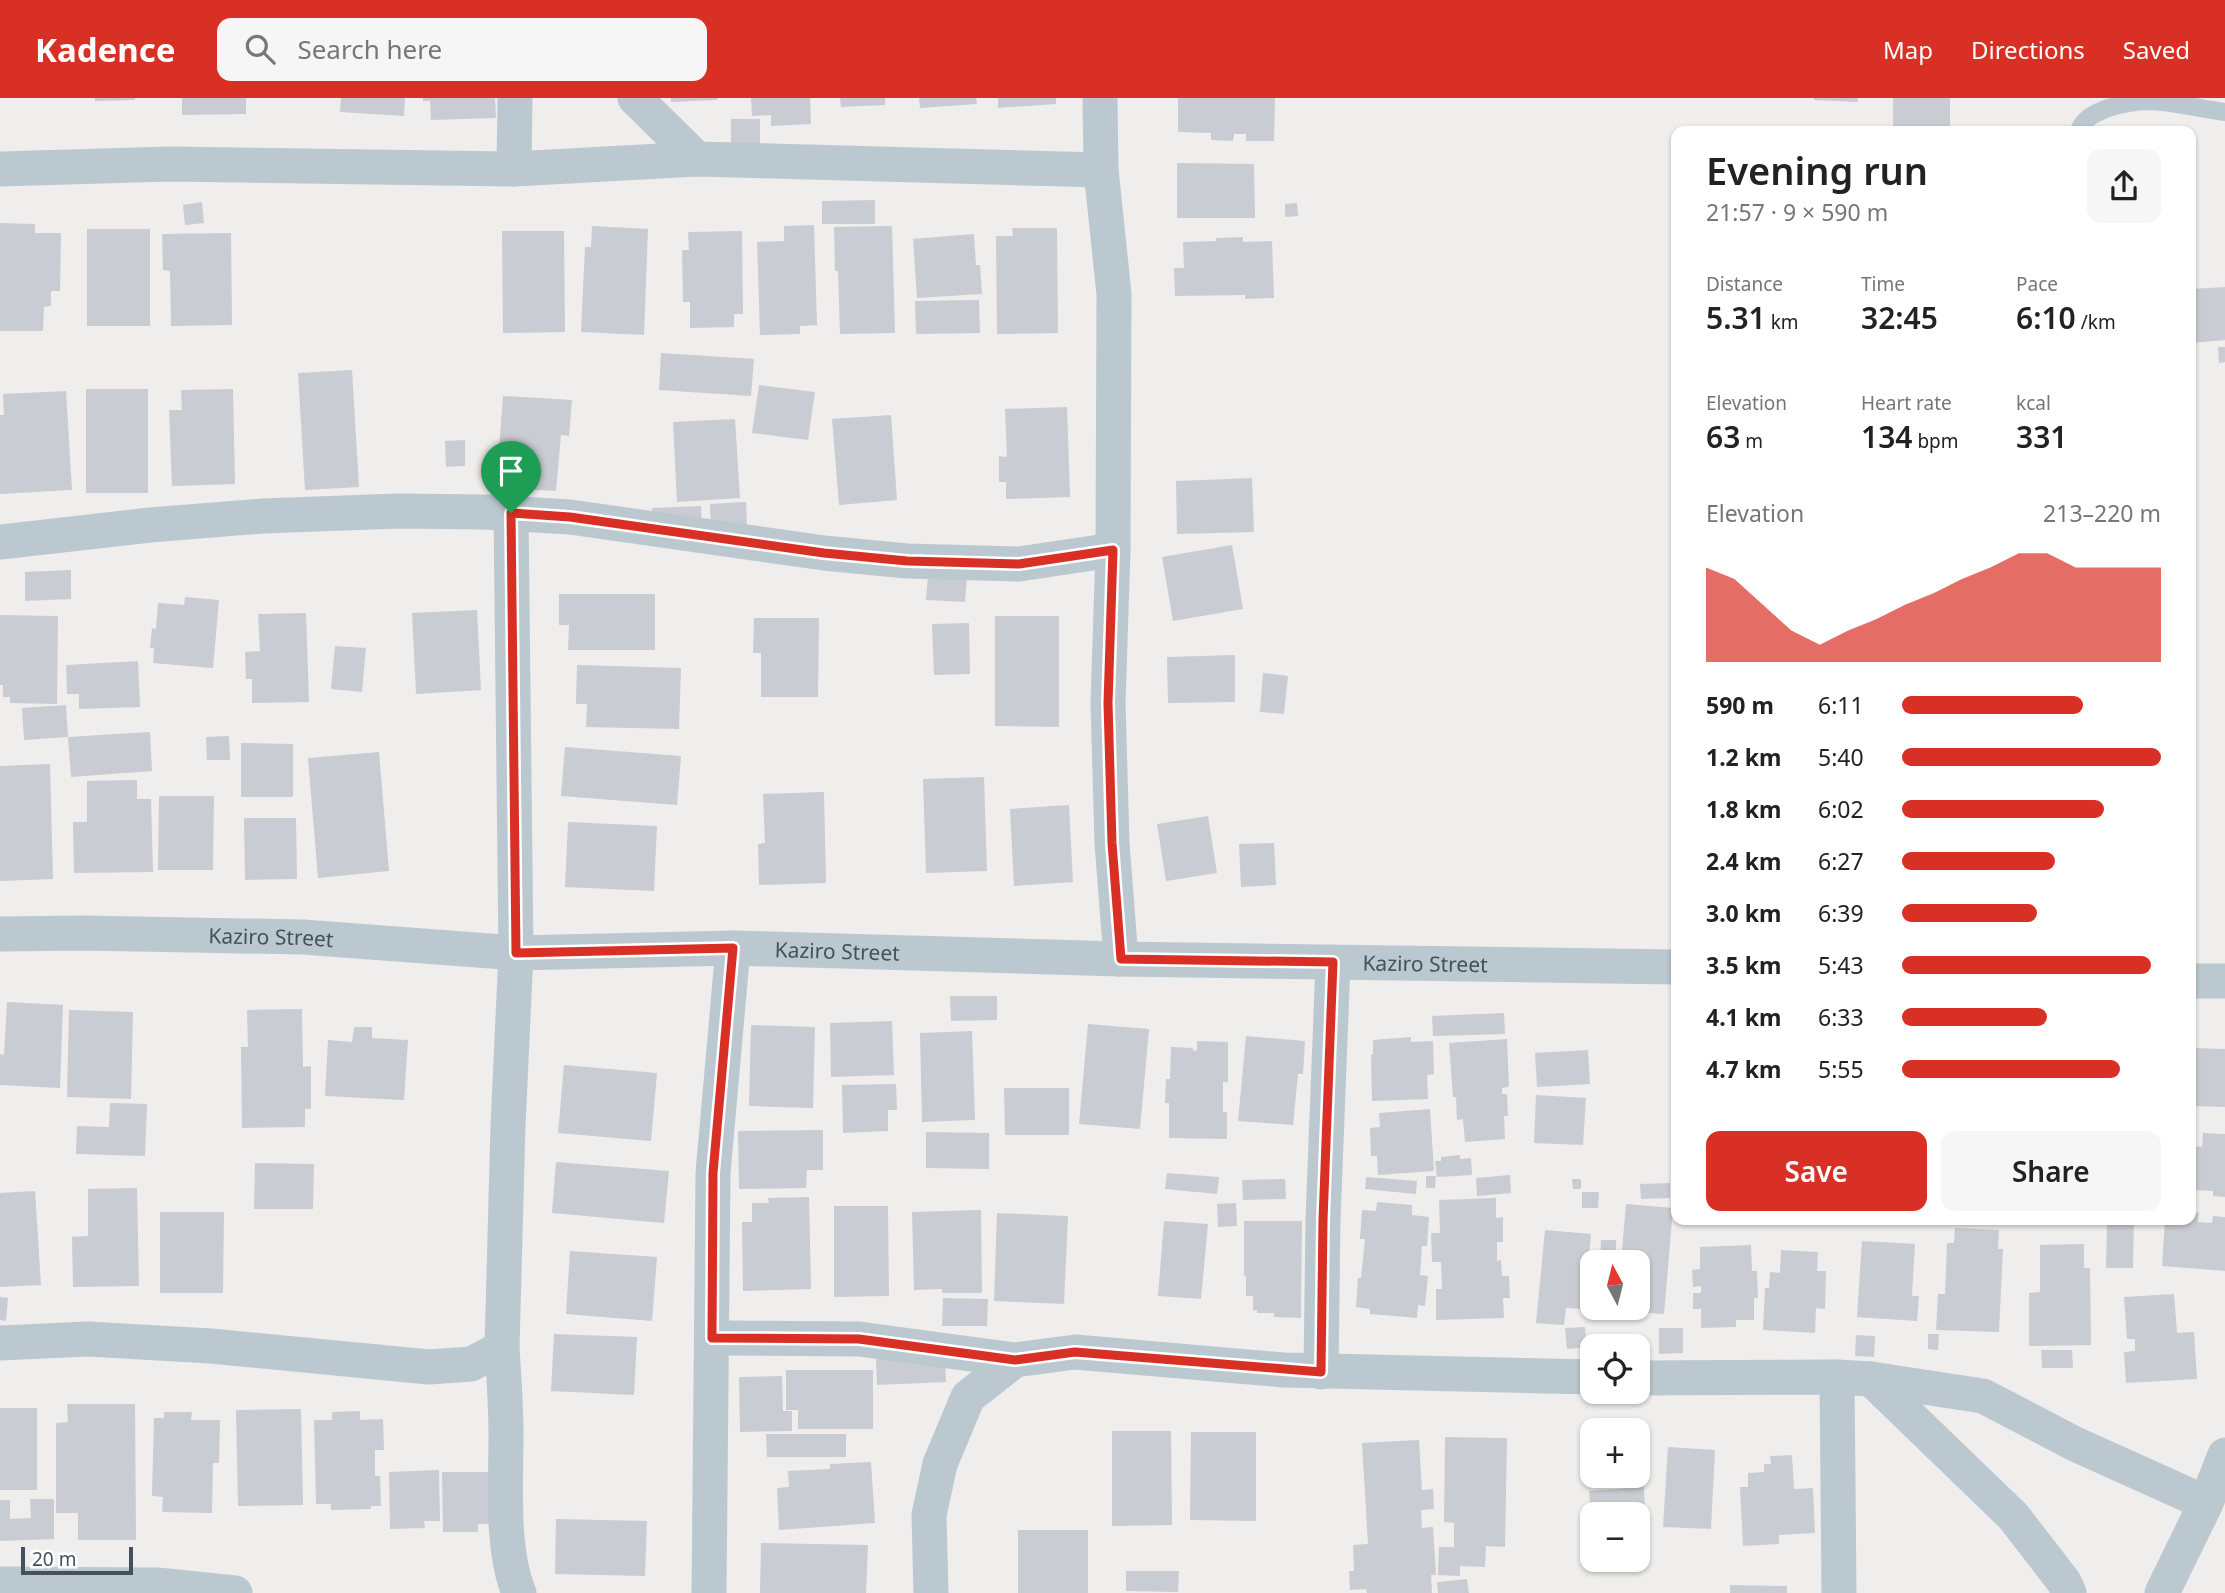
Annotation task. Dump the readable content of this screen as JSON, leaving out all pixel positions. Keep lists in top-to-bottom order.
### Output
{
  "streets": {
    "street": ["Kaziro Street"]
  },
  "scale_bar": "20 m",
  "north": "top",
  "page": {
    "header": "Kadence",
    "search": "Search here",
    "nav": ["Map", "Directions", "Saved"],
    "heading": ["Evening run", "21:57 · 9 × 590 m"],
    "stats": [
      ["Distance", "5.31 km"],
      ["Time", "32:45"],
      ["Pace", "6:10 /km"],
      ["Elevation", "63 m"],
      ["Heart rate", "134 bpm"],
      ["kcal", "331"]
    ],
    "chart": ["Elevation", "213–220 m"],
    "list": [
      {
        "name": "590 m",
        "note": "6:11"
      },
      {
        "name": "1.2 km",
        "note": "5:40"
      },
      {
        "name": "1.8 km",
        "note": "6:02"
      },
      {
        "name": "2.4 km",
        "note": "6:27"
      },
      {
        "name": "3.0 km",
        "note": "6:39"
      },
      {
        "name": "3.5 km",
        "note": "5:43"
      },
      {
        "name": "4.1 km",
        "note": "6:33"
      },
      {
        "name": "4.7 km",
        "note": "5:55"
      }
    ],
    "buttons": ["Save", "Share"],
    "map_buttons": ["+", "−"],
    "scale": "20 m"
  }
}
